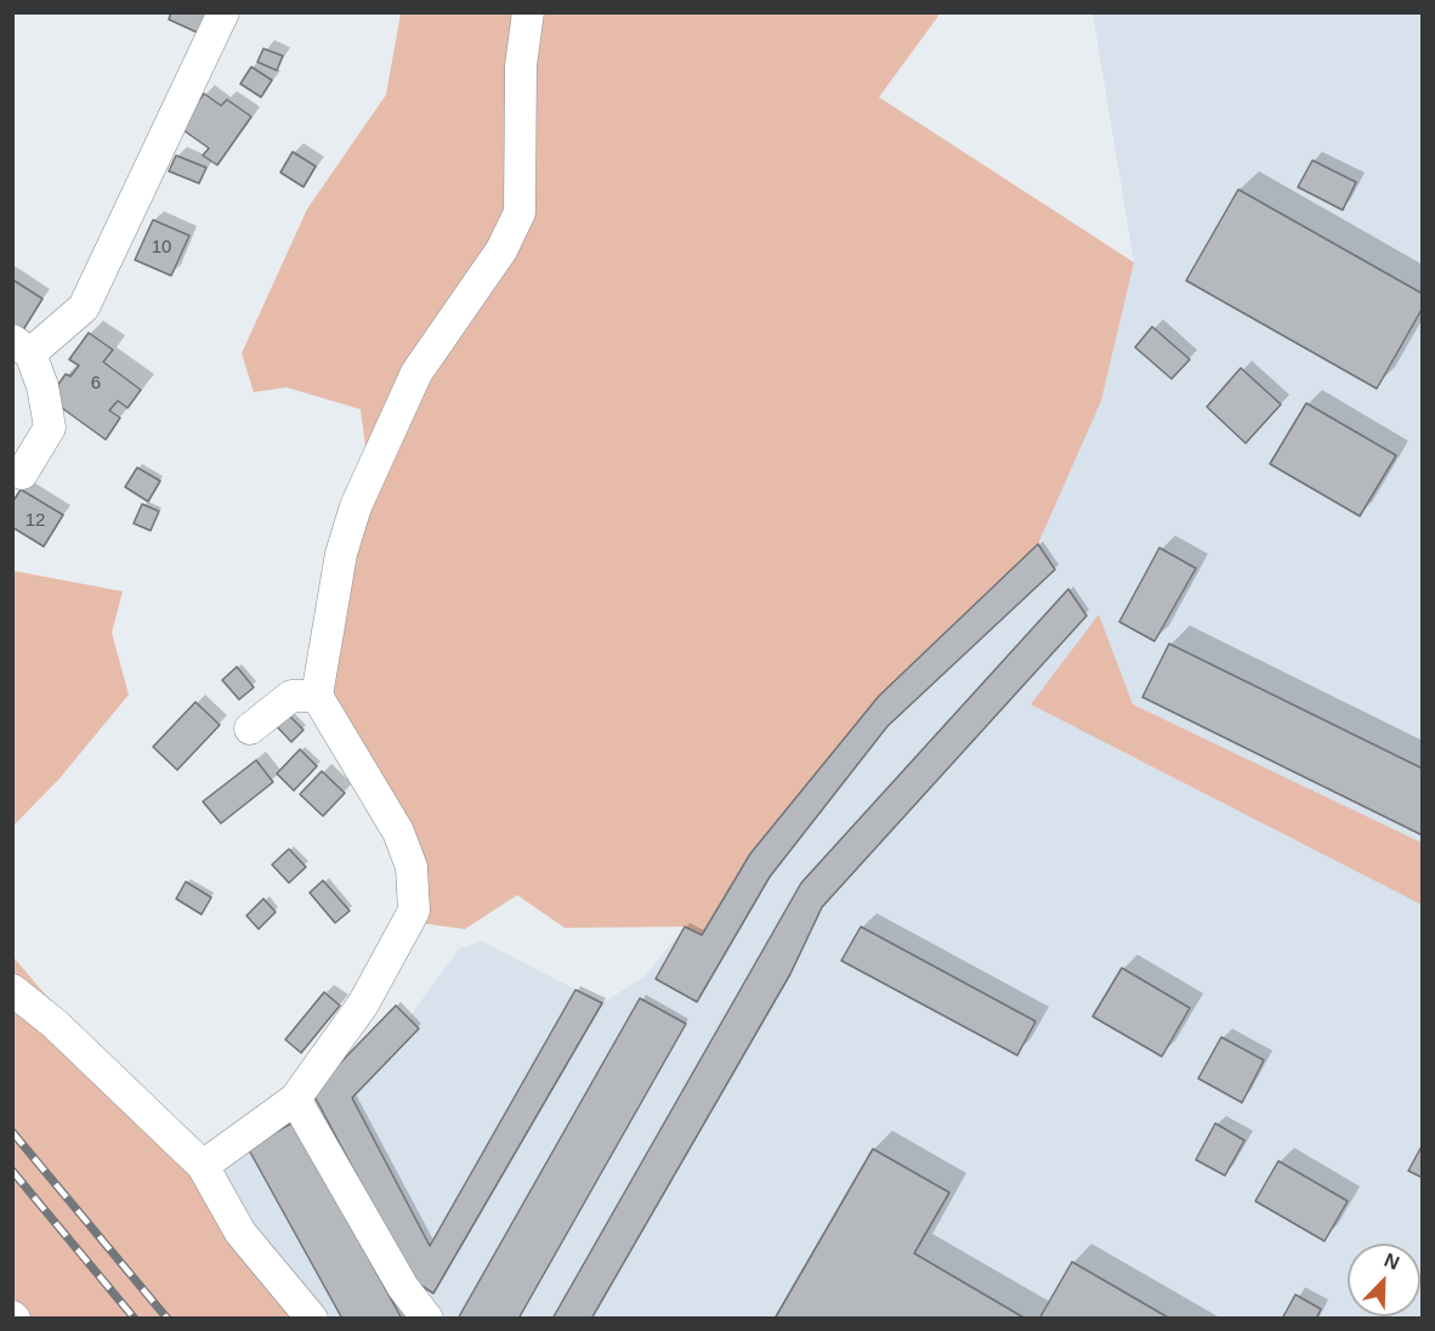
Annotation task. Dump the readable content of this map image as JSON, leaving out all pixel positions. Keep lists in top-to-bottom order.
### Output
{
  "house_numbers": ["10", "6", "12"],
  "north": "top right"
}
